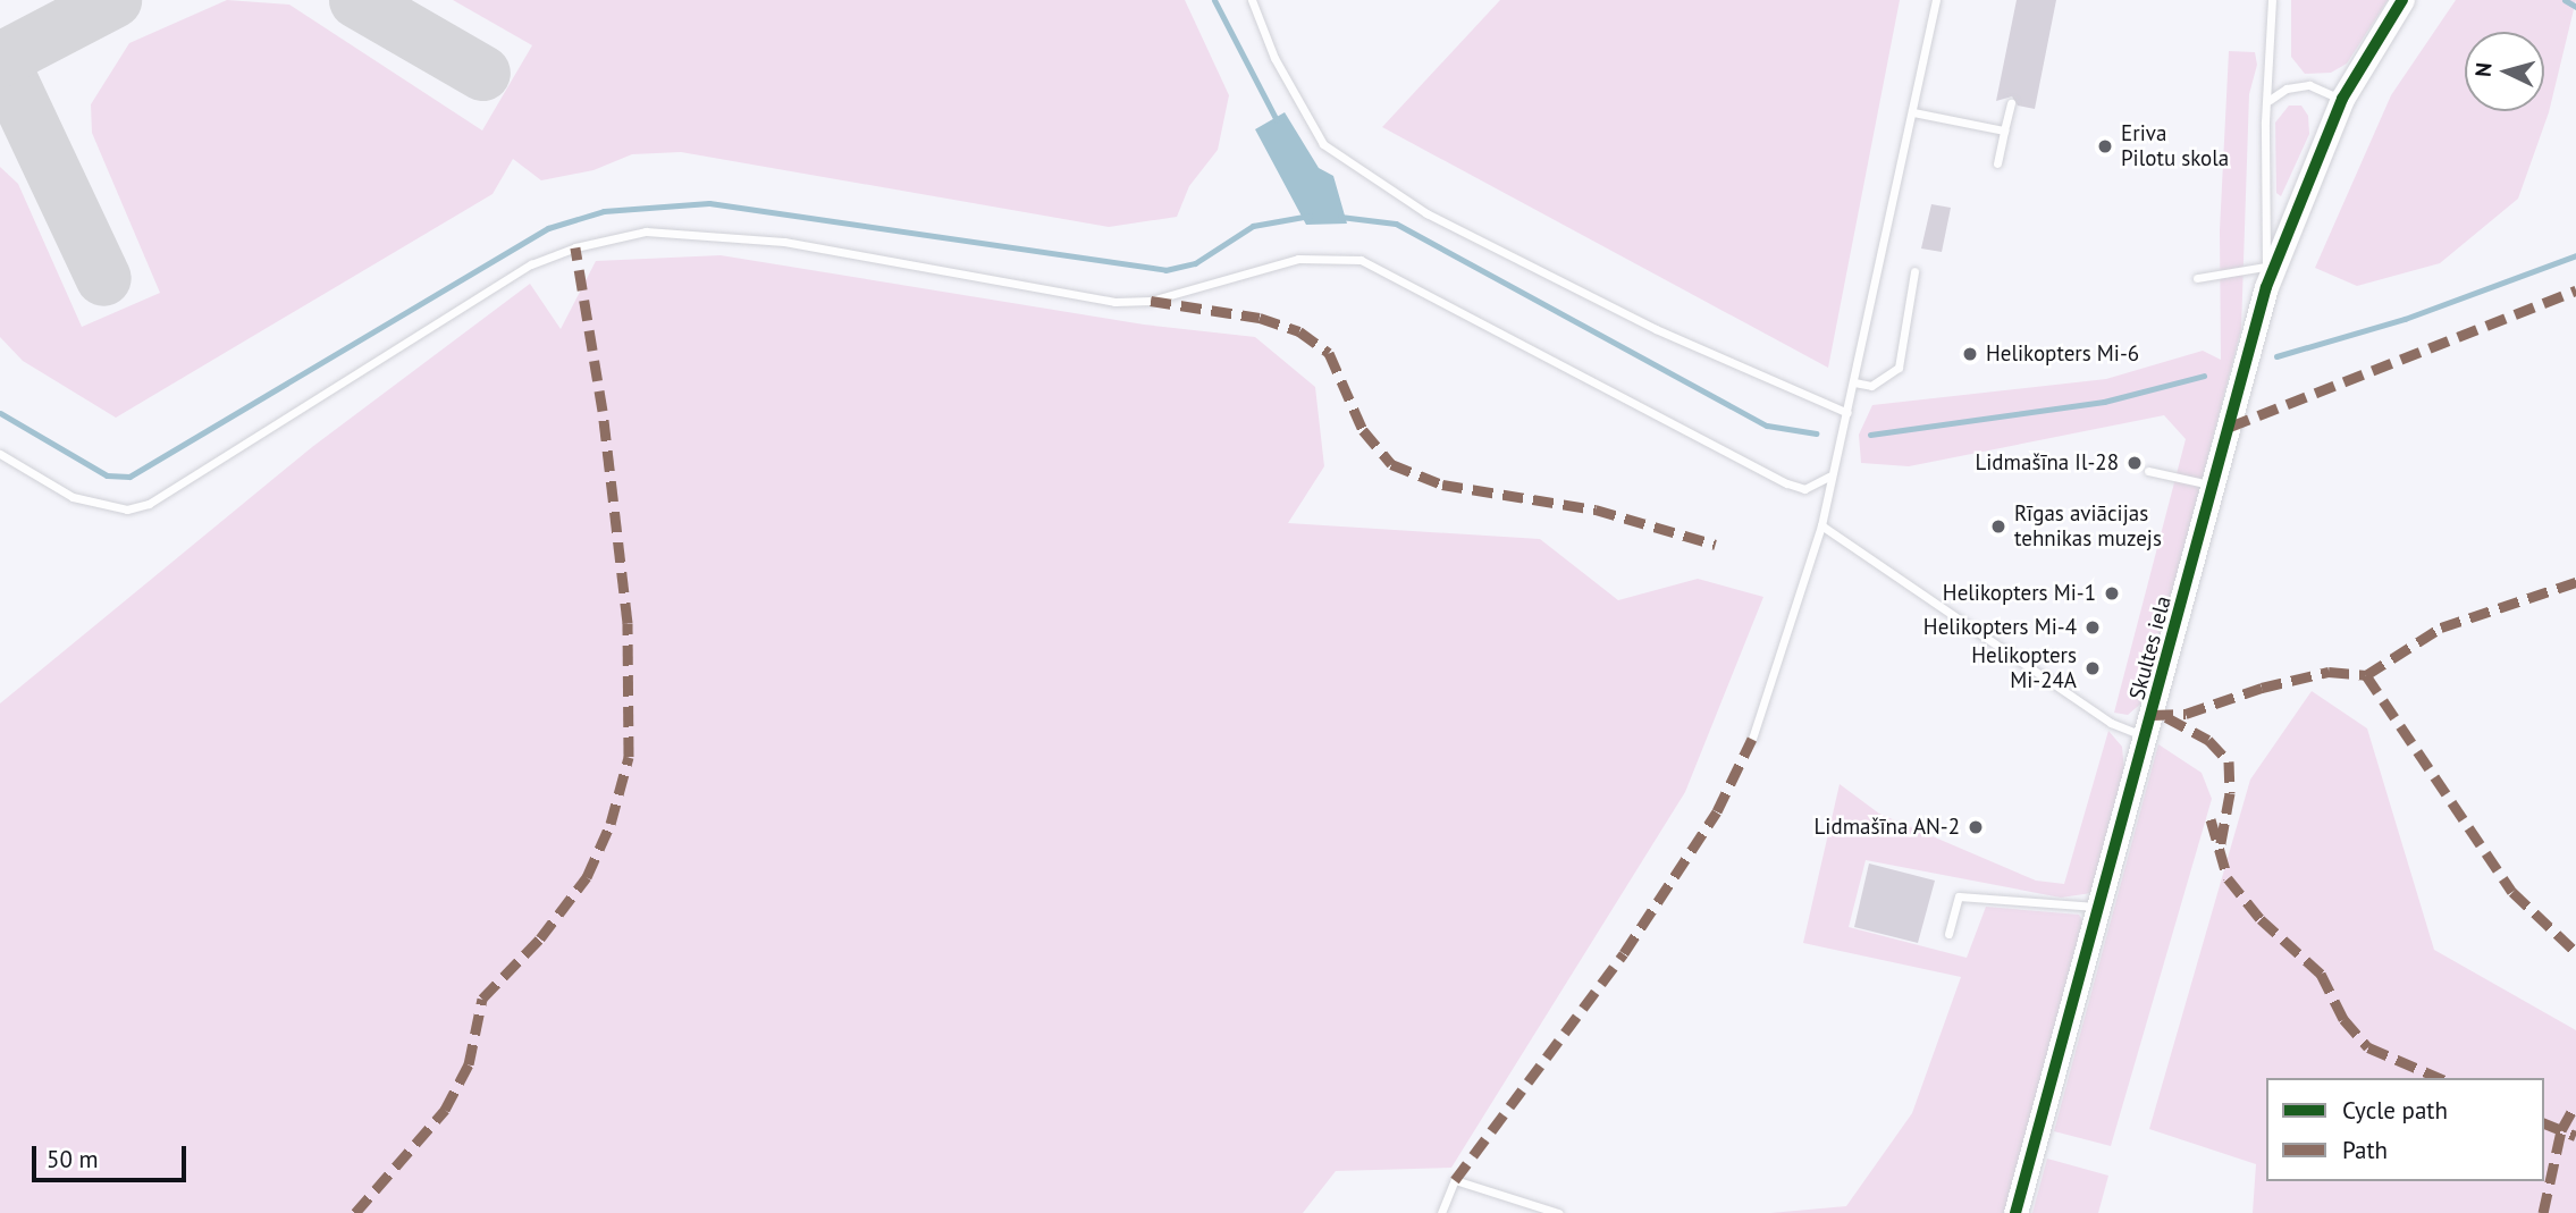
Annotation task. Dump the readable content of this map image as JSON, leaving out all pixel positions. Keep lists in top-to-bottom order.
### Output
{
  "streets": {
    "main road": ["Skultes iela"]
  },
  "places": [
    "Eriva Pilotu skola",
    "Helikopters Mi-6",
    "Lidmašīna Il-28",
    "Rīgas aviācijas tehnikas muzejs",
    "Helikopters Mi-1",
    "Helikopters Mi-4",
    "Helikopters Mi-24A",
    "Lidmašīna AN-2"
  ],
  "legend": ["Cycle path", "Path"],
  "scale_bar": "50 m",
  "north": "left"
}
